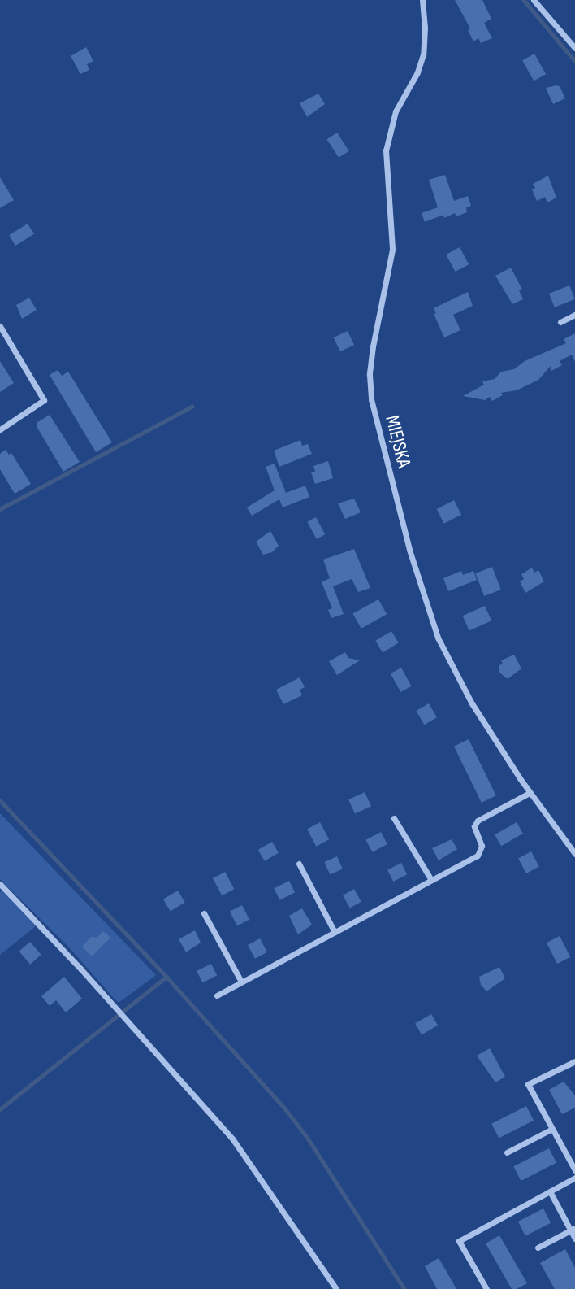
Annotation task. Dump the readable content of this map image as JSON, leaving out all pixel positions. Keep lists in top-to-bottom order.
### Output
{
  "streets": {
    "street": ["MIEJSKA"]
  }
}
